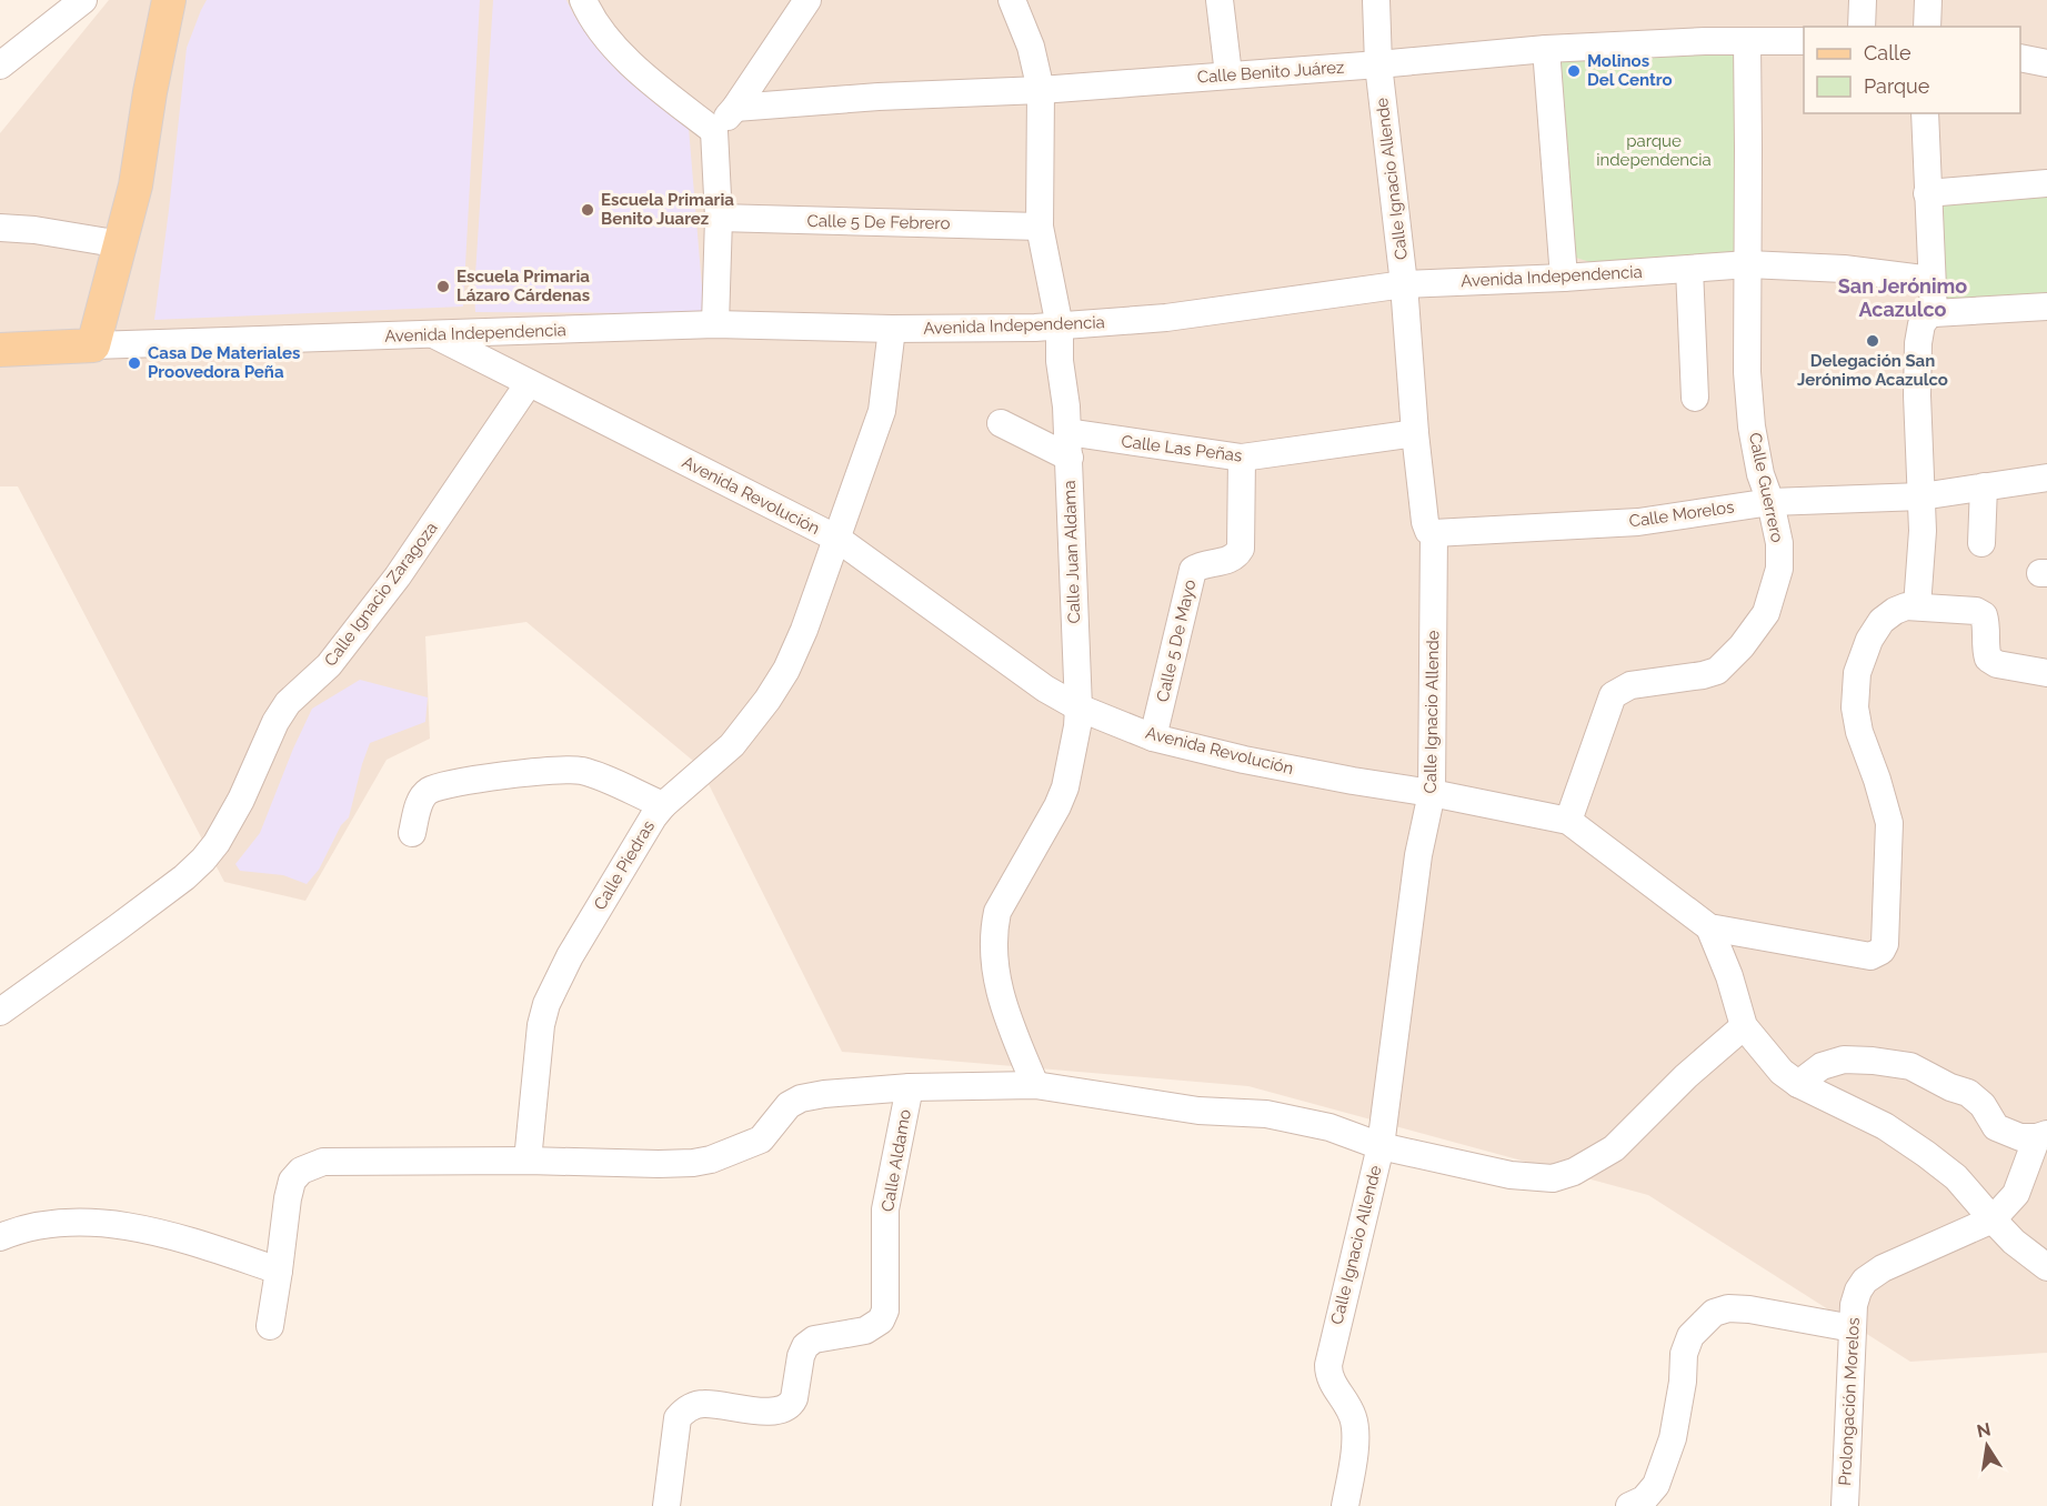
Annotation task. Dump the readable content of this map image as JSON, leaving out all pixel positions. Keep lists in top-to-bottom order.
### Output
{
  "streets": {
    "street": [
      "Calle Benito Juárez",
      "Calle Ignacio Allende",
      "Calle 5 De Febrero",
      "Avenida Independencia",
      "Calle Las Peñas",
      "Calle Guerrero",
      "Avenida Revolución",
      "Calle Morelos",
      "Calle Juan Aldama",
      "Calle Ignacio Zaragoza",
      "Calle 5 De Mayo",
      "Calle Piedras",
      "Calle Aldamo",
      "Prolongación Morelos"
    ]
  },
  "crossings": [
    ["Calle Benito Juárez", "Calle Ignacio Allende"],
    ["Calle Benito Juárez", "Calle Guerrero"],
    ["Calle Benito Juárez", "Calle Juan Aldama"],
    ["Calle Ignacio Allende", "Avenida Independencia"],
    ["Calle Ignacio Allende", "Calle Las Peñas"],
    ["Calle Ignacio Allende", "Avenida Revolución"],
    ["Calle Ignacio Allende", "Calle Morelos"],
    ["Calle 5 De Febrero", "Calle Juan Aldama"],
    ["Avenida Independencia", "Calle Guerrero"],
    ["Avenida Independencia", "Avenida Revolución"],
    ["Avenida Independencia", "Calle Juan Aldama"],
    ["Avenida Independencia", "Calle Piedras"],
    ["Calle Las Peñas", "Calle Juan Aldama"],
    ["Calle Las Peñas", "Calle 5 De Mayo"],
    ["Calle Guerrero", "Avenida Revolución"],
    ["Calle Guerrero", "Calle Morelos"],
    ["Avenida Revolución", "Calle Juan Aldama"],
    ["Avenida Revolución", "Calle Ignacio Zaragoza"],
    ["Avenida Revolución", "Calle 5 De Mayo"],
    ["Avenida Revolución", "Calle Piedras"]
  ],
  "districts": ["San Jerónimo Acazulco"],
  "parks": ["parque independencia"],
  "places": [
    "Molinos Del Centro",
    "Escuela Primaria Benito Juarez",
    "Escuela Primaria Lázaro Cárdenas",
    "Delegación San Jerónimo Acazulco",
    "Casa De Materiales Proovedora Peña"
  ],
  "legend": ["Calle", "Parque"],
  "north": "top"
}
